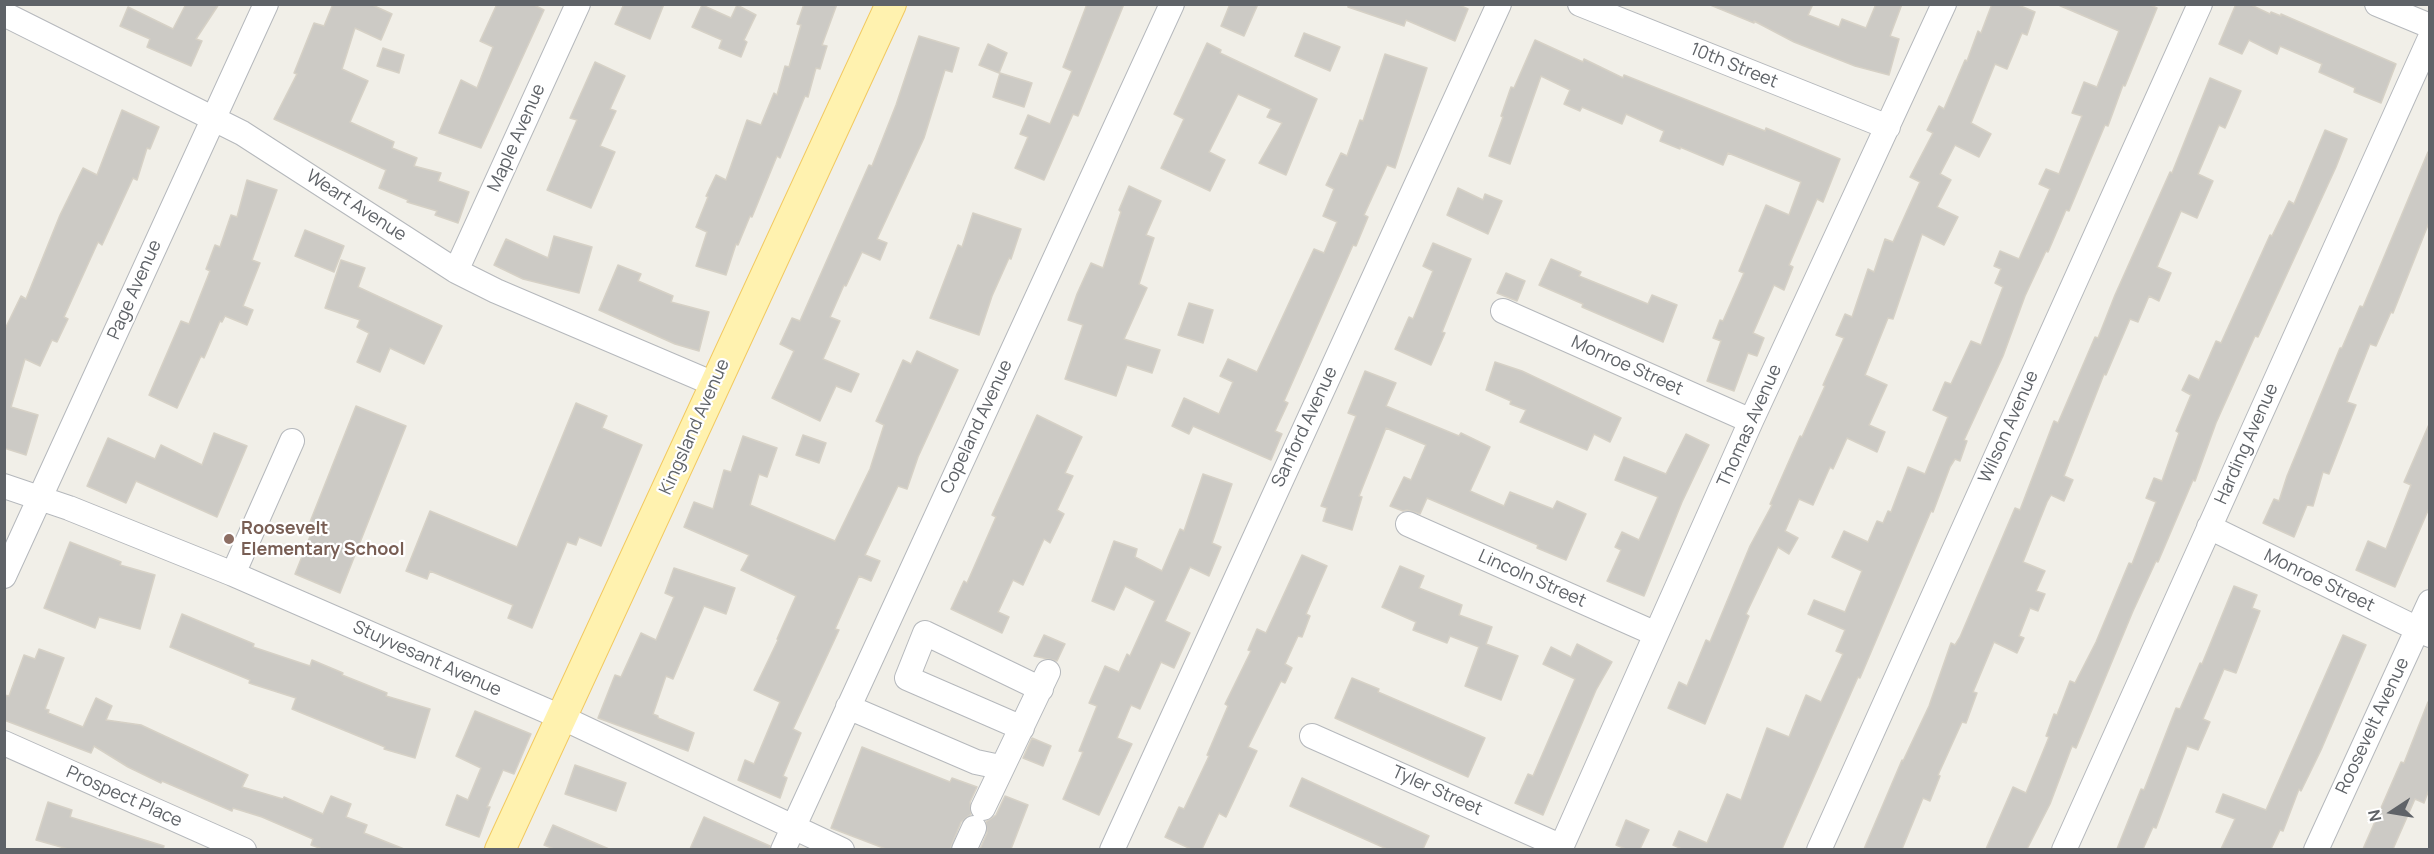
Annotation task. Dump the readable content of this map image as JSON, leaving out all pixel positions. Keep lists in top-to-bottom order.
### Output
{
  "streets": {
    "main road": ["Kingsland Avenue"],
    "street": [
      "10th Street",
      "Maple Avenue",
      "Weart Avenue",
      "Page Avenue",
      "Monroe Street",
      "Thomas Avenue",
      "Copeland Avenue",
      "Sanford Avenue",
      "Wilson Avenue",
      "Harding Avenue",
      "Lincoln Street",
      "Stuyvesant Avenue",
      "Roosevelt Avenue",
      "Tyler Street",
      "Prospect Place"
    ]
  },
  "crossings": [
    ["10th Street", "Thomas Avenue"],
    ["Maple Avenue", "Weart Avenue"],
    ["Weart Avenue", "Page Avenue"],
    ["Weart Avenue", "Kingsland Avenue"],
    ["Page Avenue", "Stuyvesant Avenue"],
    ["Monroe Street", "Thomas Avenue"],
    ["Monroe Street", "Harding Avenue"],
    ["Monroe Street", "Roosevelt Avenue"],
    ["Thomas Avenue", "Lincoln Street"],
    ["Thomas Avenue", "Tyler Street"],
    ["Kingsland Avenue", "Stuyvesant Avenue"],
    ["Copeland Avenue", "Stuyvesant Avenue"]
  ],
  "places": ["Roosevelt Elementary School"],
  "north": "left"
}
